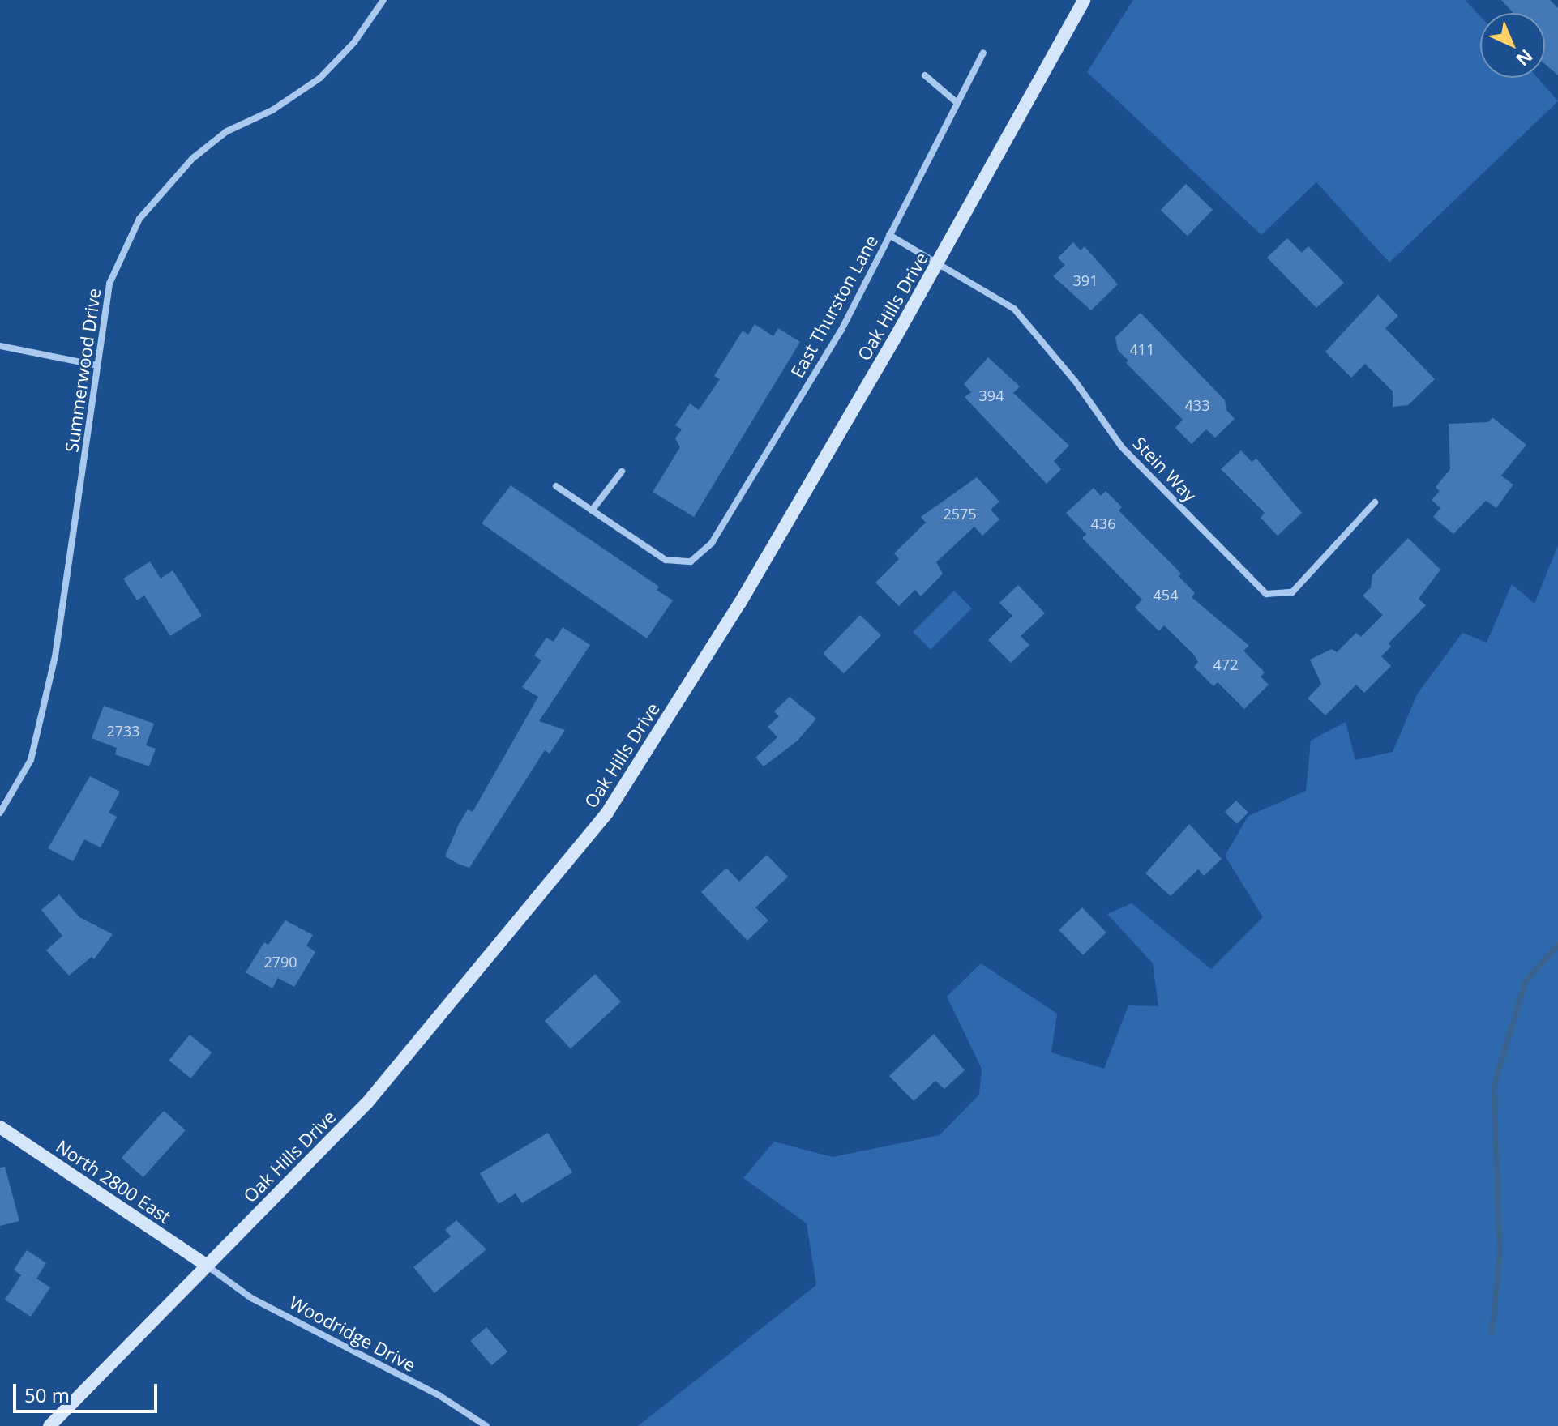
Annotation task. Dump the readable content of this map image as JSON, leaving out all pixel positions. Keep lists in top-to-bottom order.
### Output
{
  "streets": {
    "main road": ["Oak Hills Drive", "North 2800 East"],
    "street": [
      "East Thurston Lane",
      "Summerwood Drive",
      "Stein Way",
      "Woodridge Drive"
    ]
  },
  "crossings": [
    ["East Thurston Lane", "Stein Way"],
    ["Oak Hills Drive", "Stein Way"],
    ["Oak Hills Drive", "North 2800 East"],
    ["Oak Hills Drive", "Woodridge Drive"],
    ["North 2800 East", "Woodridge Drive"]
  ],
  "house_numbers": [
    "391",
    "411",
    "394",
    "433",
    "2575",
    "436",
    "454",
    "472",
    "2733",
    "2790"
  ],
  "scale_bar": "50 m",
  "north": "bottom right"
}
